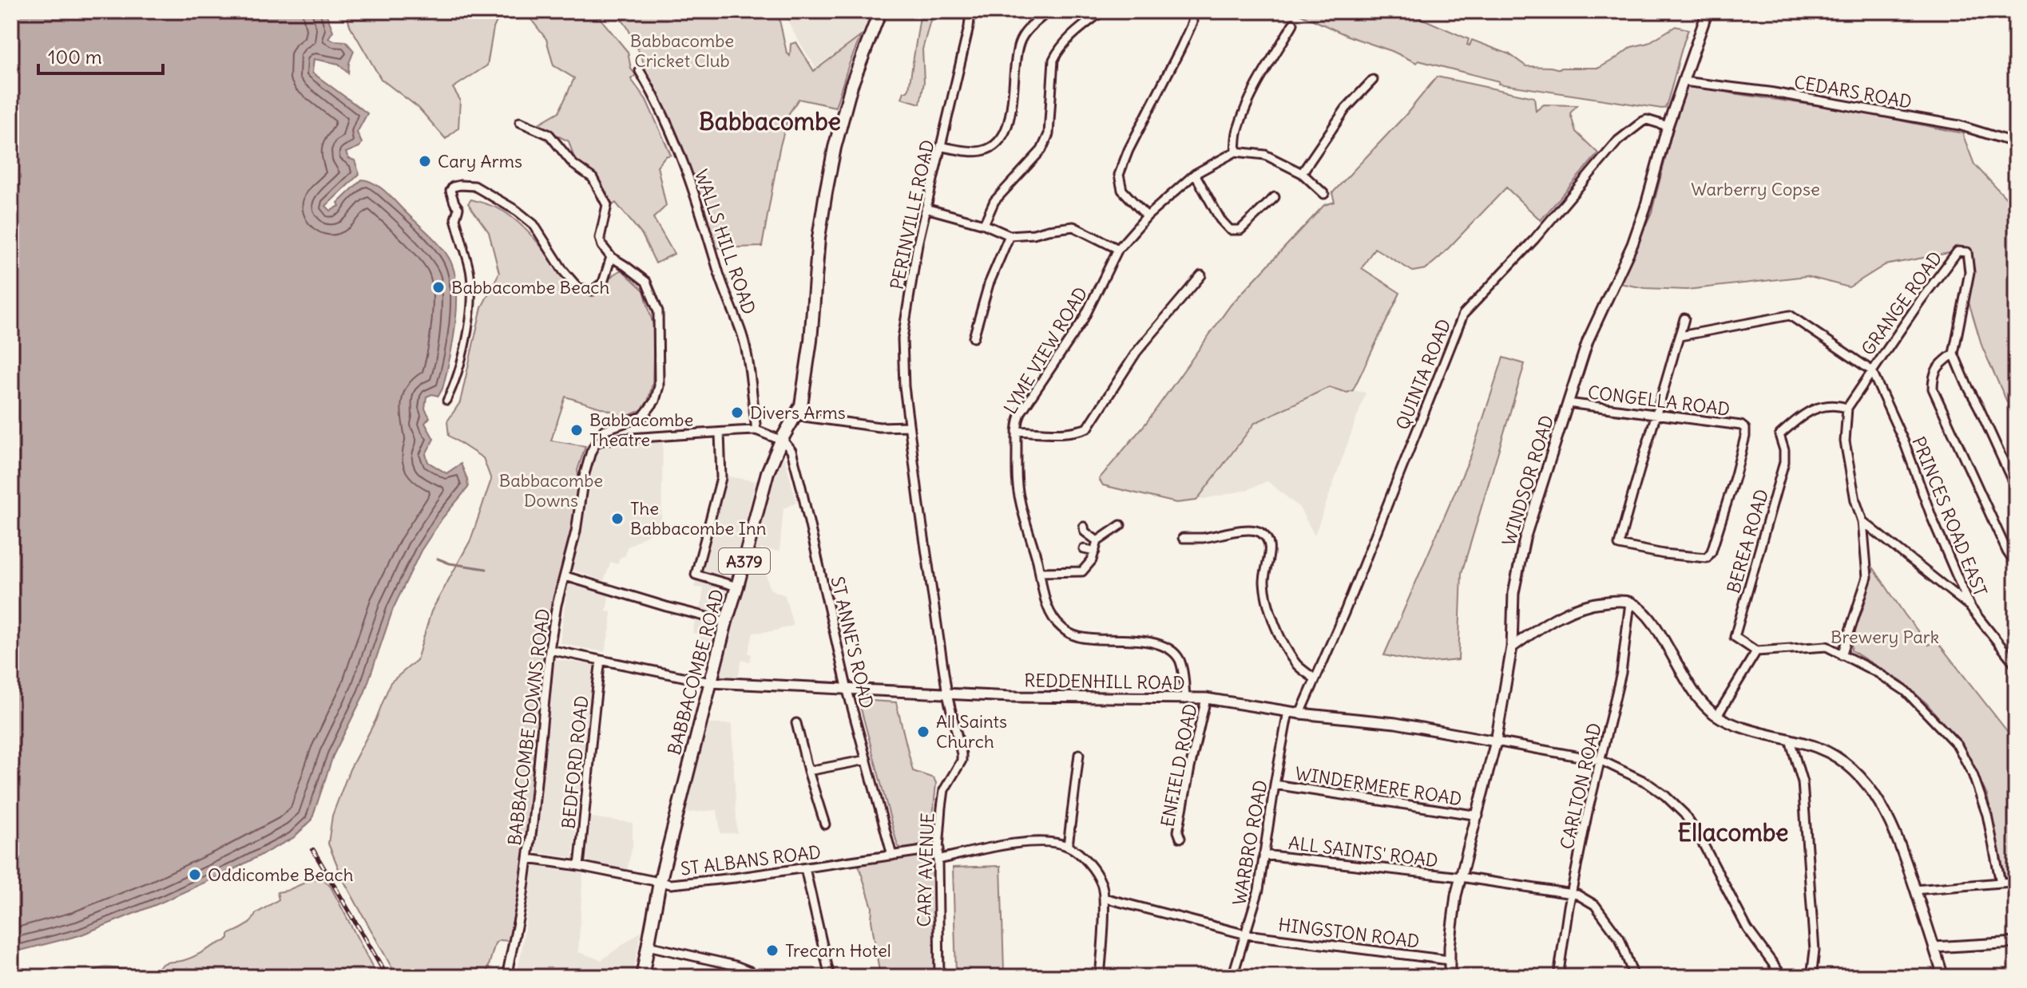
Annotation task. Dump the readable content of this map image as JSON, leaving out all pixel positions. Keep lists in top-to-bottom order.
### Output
{
  "streets": {
    "main road": ["A379", "BABBACOMBE ROAD"],
    "street": [
      "CEDARS ROAD",
      "PERINVILLE ROAD",
      "WALLS HILL ROAD",
      "GRANGE ROAD",
      "LYME VIEW ROAD",
      "QUINTA ROAD",
      "CONGELLA ROAD",
      "WINDSOR ROAD",
      "PRINCES ROAD EAST",
      "BEREA ROAD",
      "ST ANNE'S ROAD",
      "REDDENHILL ROAD",
      "BABBACOMBE DOWNS ROAD",
      "BEDFORD ROAD",
      "ENFIELD ROAD",
      "WINDERMERE ROAD",
      "CARLTON ROAD",
      "WARBRO ROAD",
      "ALL SAINTS' ROAD",
      "ST ALBANS ROAD",
      "CARY AVENUE",
      "HINGSTON ROAD"
    ]
  },
  "crossings": [
    ["CEDARS ROAD", "WINDSOR ROAD"],
    ["PERINVILLE ROAD", "REDDENHILL ROAD"],
    ["PERINVILLE ROAD", "CARY AVENUE"],
    ["GRANGE ROAD", "PRINCES ROAD EAST"],
    ["LYME VIEW ROAD", "REDDENHILL ROAD"],
    ["QUINTA ROAD", "WINDSOR ROAD"],
    ["QUINTA ROAD", "REDDENHILL ROAD"],
    ["CONGELLA ROAD", "WINDSOR ROAD"],
    ["WINDSOR ROAD", "REDDENHILL ROAD"],
    ["WINDSOR ROAD", "WINDERMERE ROAD"],
    ["WINDSOR ROAD", "ALL SAINTS' ROAD"],
    ["WINDSOR ROAD", "HINGSTON ROAD"],
    ["ST ANNE'S ROAD", "BABBACOMBE ROAD"],
    ["ST ANNE'S ROAD", "REDDENHILL ROAD"],
    ["ST ANNE'S ROAD", "ST ALBANS ROAD"],
    ["BABBACOMBE ROAD", "REDDENHILL ROAD"],
    ["BABBACOMBE ROAD", "ST ALBANS ROAD"],
    ["REDDENHILL ROAD", "ENFIELD ROAD"],
    ["REDDENHILL ROAD", "WARBRO ROAD"],
    ["REDDENHILL ROAD", "CARY AVENUE"],
    ["BABBACOMBE DOWNS ROAD", "ST ALBANS ROAD"],
    ["BEDFORD ROAD", "ST ALBANS ROAD"],
    ["WINDERMERE ROAD", "WARBRO ROAD"],
    ["CARLTON ROAD", "ALL SAINTS' ROAD"],
    ["WARBRO ROAD", "ALL SAINTS' ROAD"],
    ["WARBRO ROAD", "HINGSTON ROAD"],
    ["ST ALBANS ROAD", "CARY AVENUE"]
  ],
  "districts": ["Babbacombe", "Ellacombe"],
  "parks": [
    "Babbacombe Cricket Club",
    "Warberry Copse",
    "Babbacombe Downs",
    "Brewery Park"
  ],
  "places": [
    "Cary Arms",
    "Babbacombe Beach",
    "Divers Arms",
    "Babbacombe Theatre",
    "The Babbacombe Inn",
    "All Saints Church",
    "Oddicombe Beach",
    "Trecarn Hotel"
  ],
  "scale_bar": "100 m"
}
